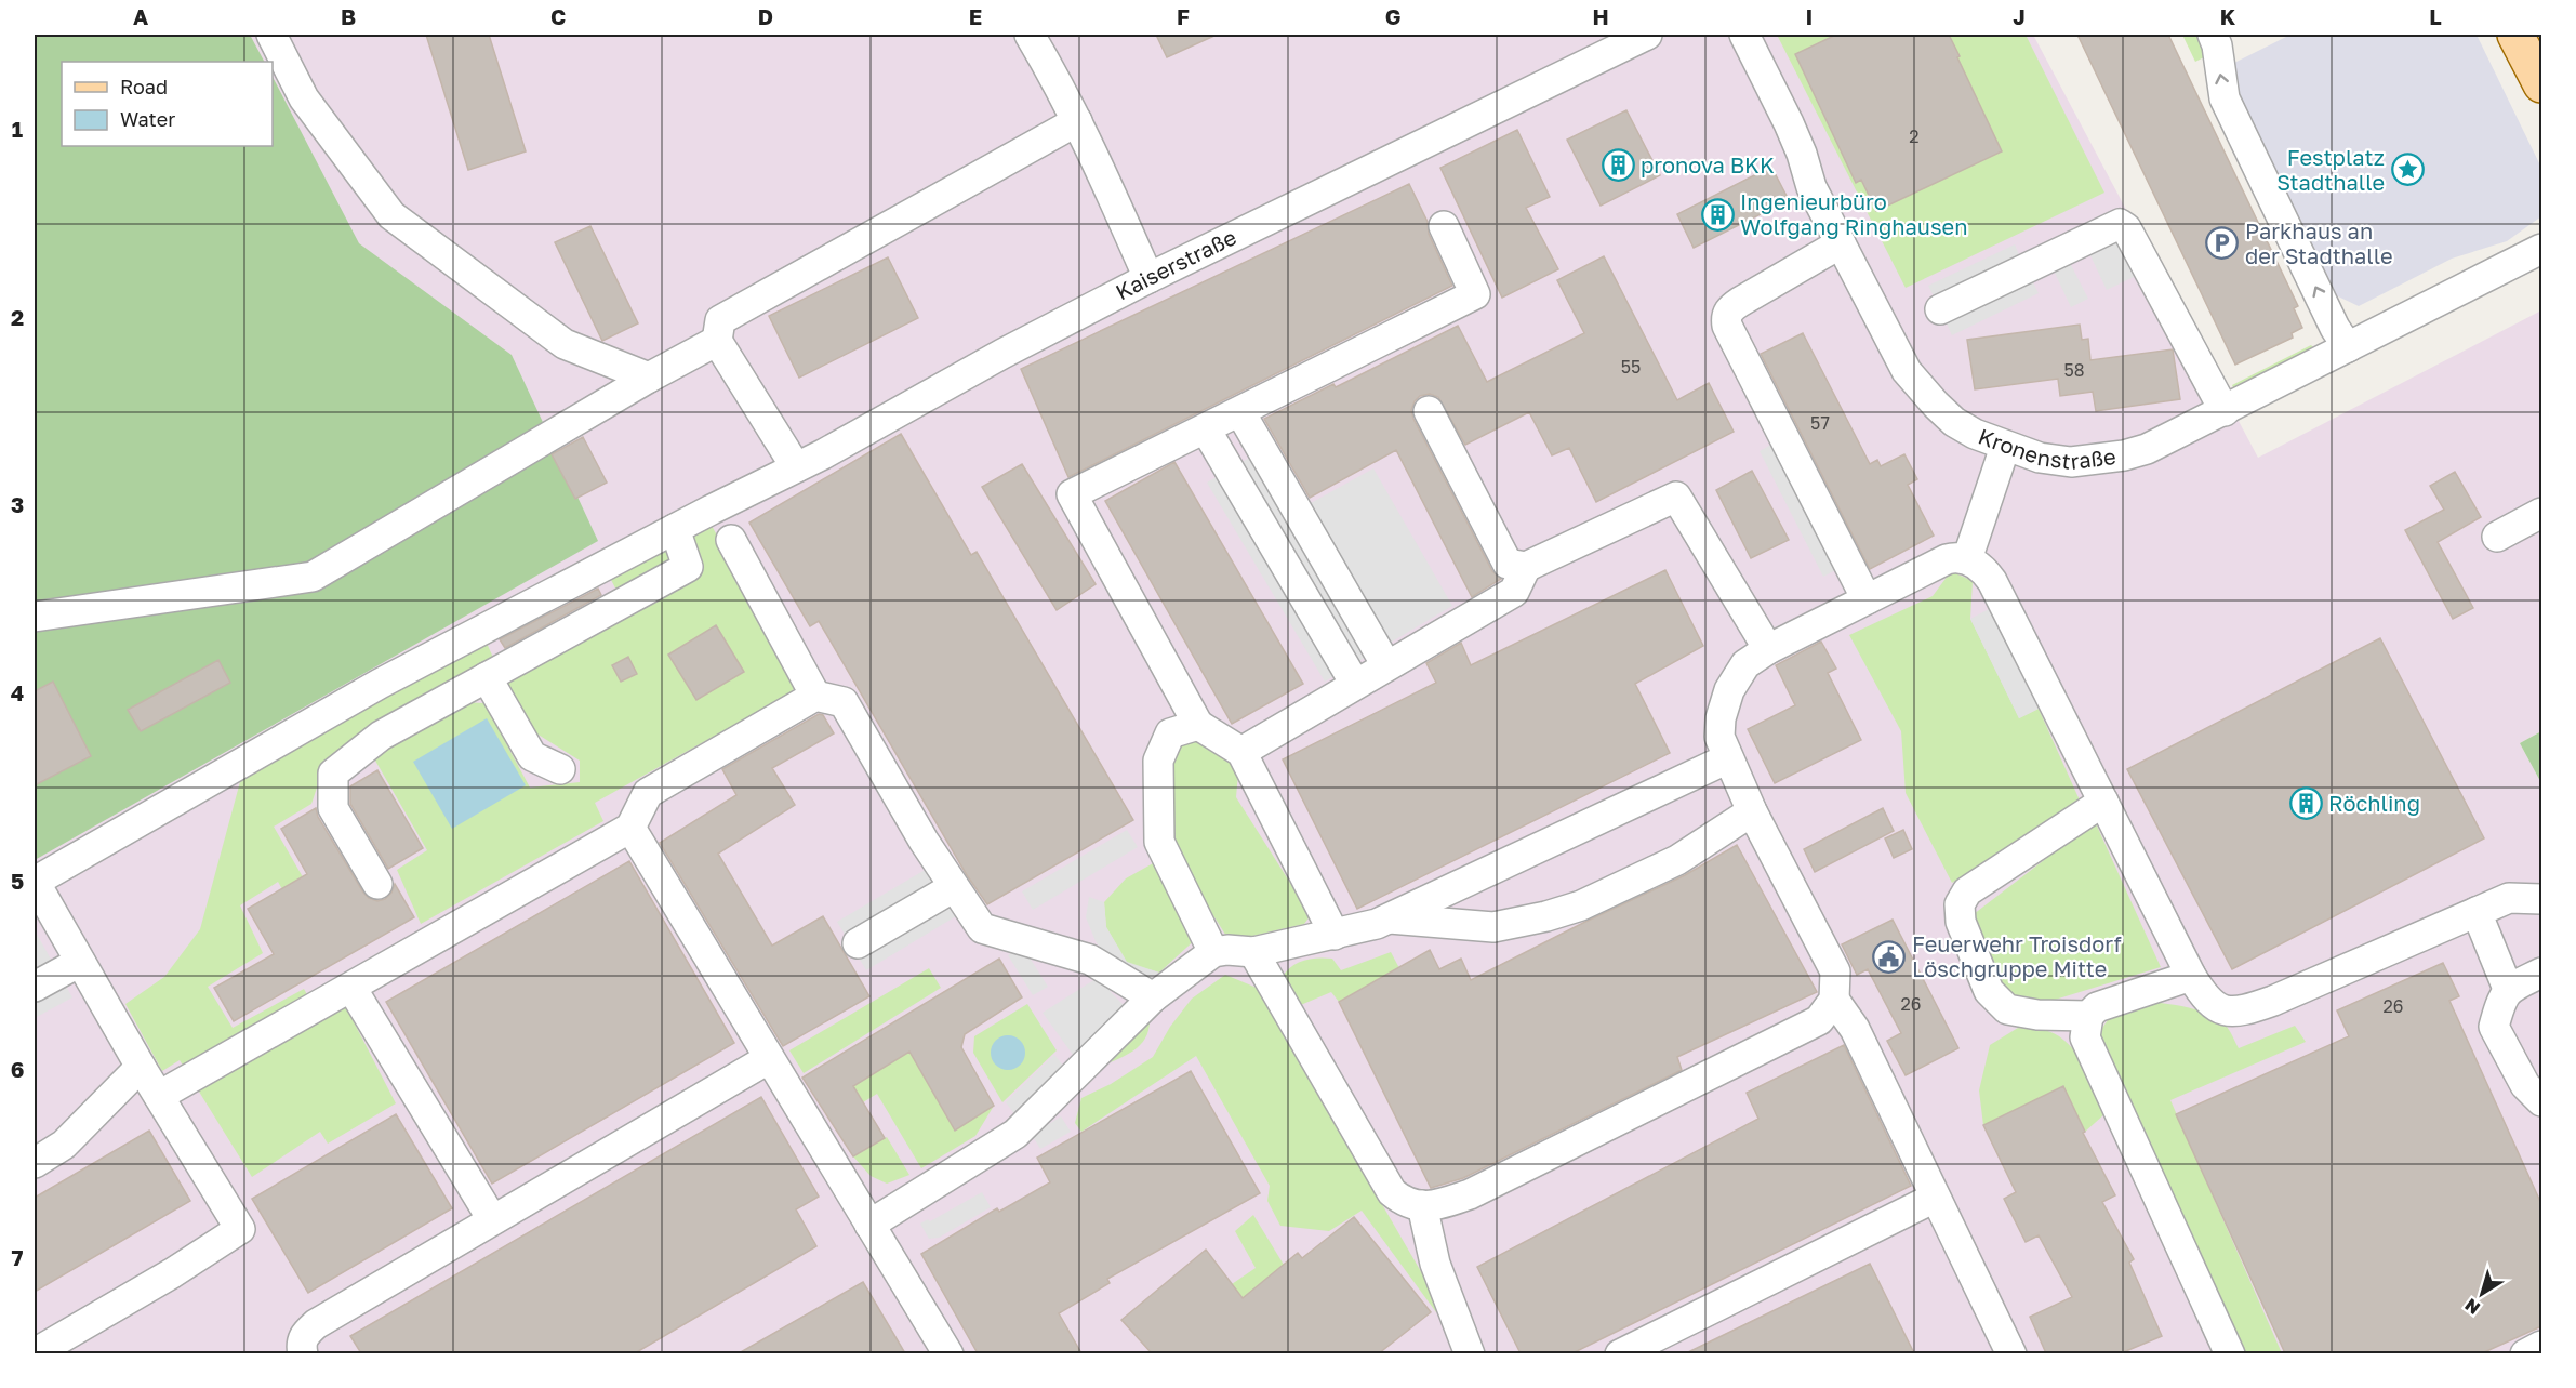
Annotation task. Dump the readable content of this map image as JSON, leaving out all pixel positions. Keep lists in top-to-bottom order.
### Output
{
  "streets": {
    "street": ["Kaiserstraße", "Kronenstraße"]
  },
  "places": {
    "building": ["pronova BKK", "Ingenieurbüro Wolfgang Ringhausen", "Röchling"],
    "place": ["Festplatz Stadthalle"],
    "parking": ["Parkhaus an der Stadthalle"],
    "public building": ["Feuerwehr Troisdorf Löschgruppe Mitte"]
  },
  "house_numbers": [
    "2",
    "55",
    "58",
    "57",
    "26",
    "26"
  ],
  "legend": ["Road", "Water"],
  "north": "bottom left",
  "grid": {
    "columns": [
      "A",
      "B",
      "C",
      "D",
      "E",
      "F",
      "G",
      "H",
      "I",
      "J",
      "K",
      "L"
    ],
    "rows": [
      "1",
      "2",
      "3",
      "4",
      "5",
      "6",
      "7"
    ]
  }
}
